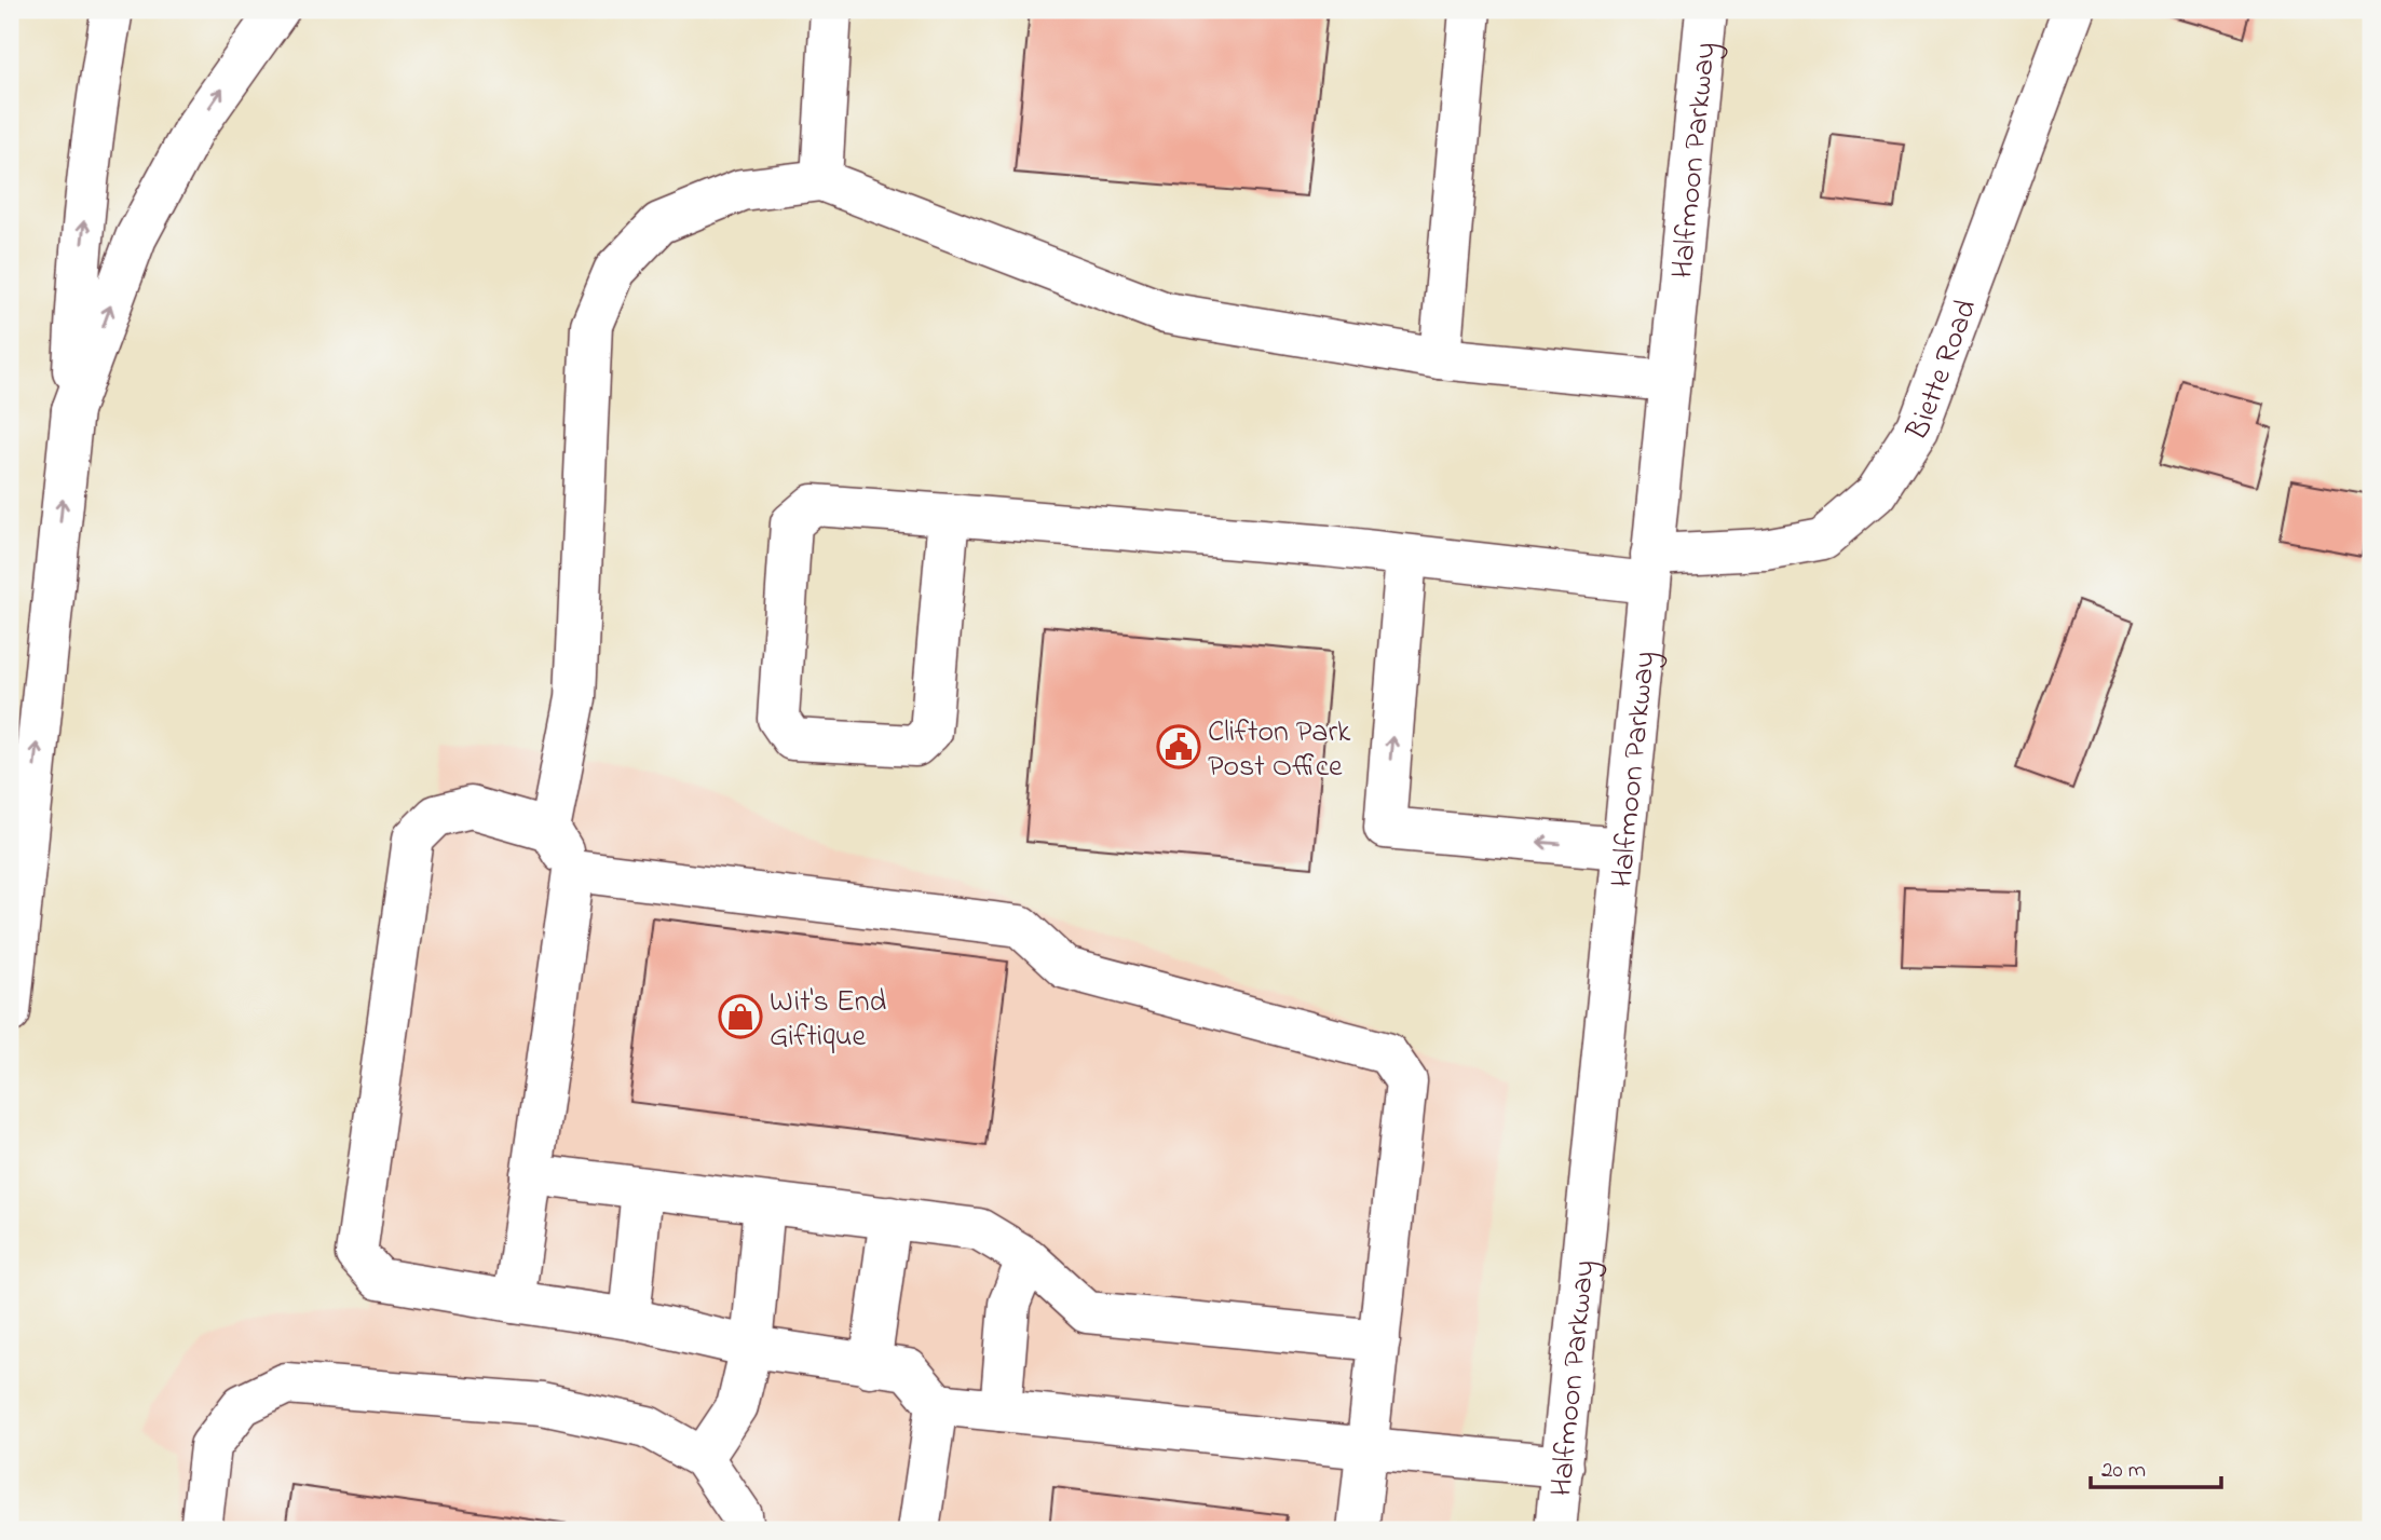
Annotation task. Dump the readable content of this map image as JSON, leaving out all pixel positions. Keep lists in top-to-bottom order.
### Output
{
  "streets": {
    "main road": ["Halfmoon Parkway", "Biette Road"]
  },
  "crossings": [
    ["Halfmoon Parkway", "Biette Road"]
  ],
  "places": {
    "public building": ["Clifton Park Post Office"],
    "shop": ["Wit's End Giftique"]
  },
  "scale_bar": "20 m"
}
